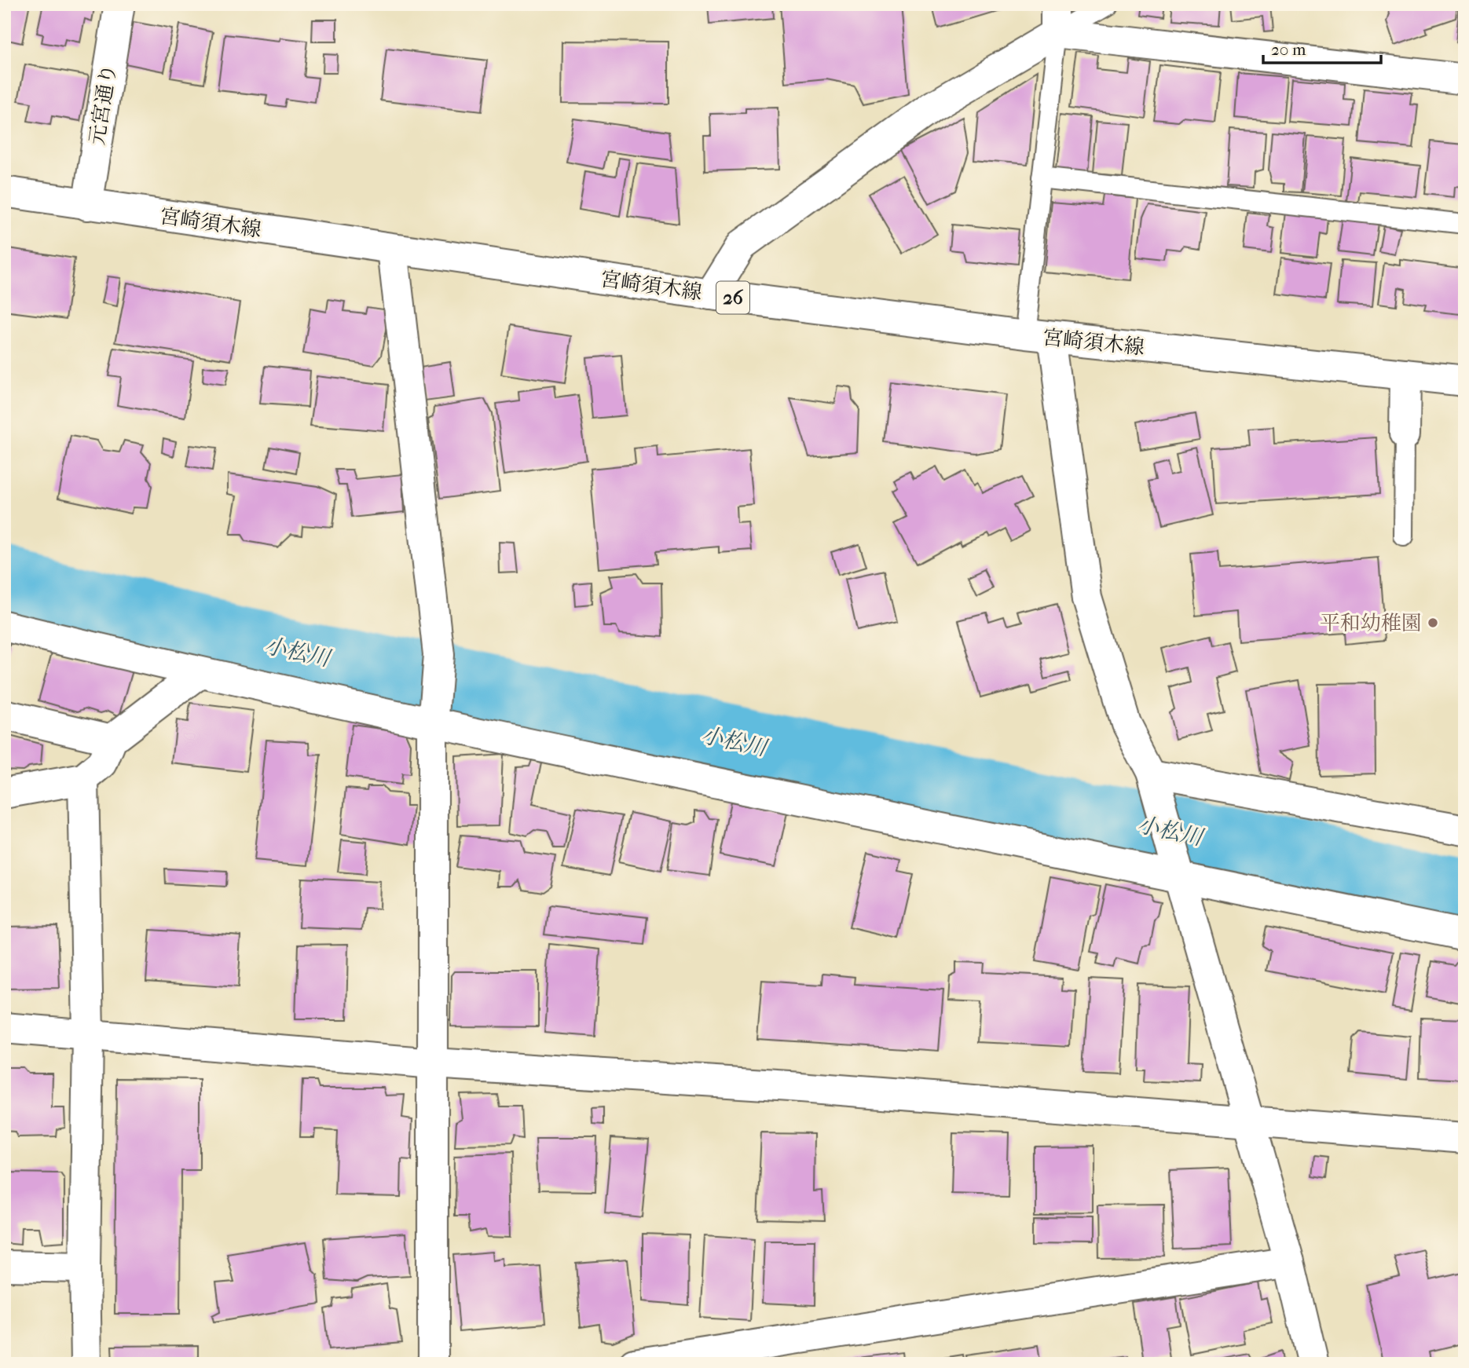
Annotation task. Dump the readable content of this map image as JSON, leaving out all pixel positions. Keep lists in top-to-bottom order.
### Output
{
  "streets": {
    "street": ["元宮通り", "宮崎須木線", "26"]
  },
  "crossings": [
    ["元宮通り", "宮崎須木線"]
  ],
  "water": ["小松川"],
  "places": ["平和幼稚園"],
  "scale_bar": "20 m"
}
